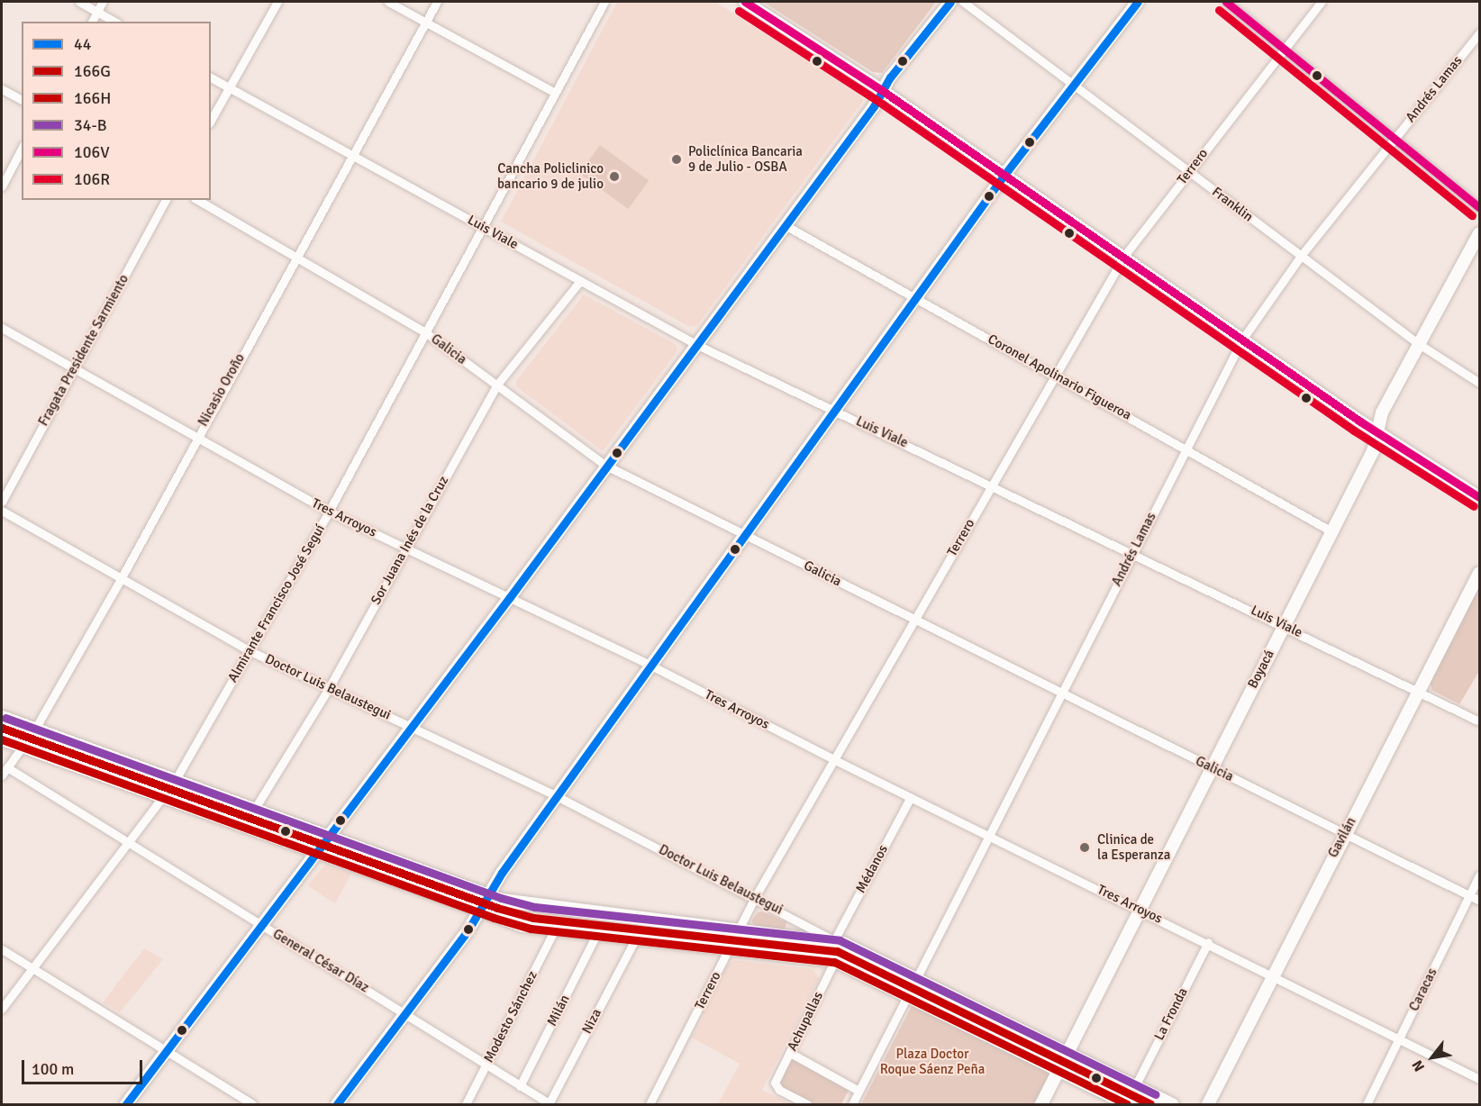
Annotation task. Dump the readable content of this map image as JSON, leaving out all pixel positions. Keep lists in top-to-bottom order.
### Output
{
  "streets": {
    "street": [
      "Andrés Lamas",
      "Terrero",
      "Franklin",
      "Luis Viale",
      "Galicia",
      "Fragata Presidente Sarmiento",
      "Coronel Apolinario Figueroa",
      "Nicasio Oroño",
      "Tres Arroyos",
      "Sor Juana Inés de la Cruz",
      "Almirante Francisco José Seguí",
      "Boyacá",
      "Doctor Luis Belaustegui",
      "Gavilán",
      "Médanos",
      "General César Díaz",
      "Caracas",
      "Milán",
      "La Fronda",
      "Modesto Sánchez",
      "Niza",
      "Achupallas"
    ]
  },
  "crossings": [
    ["Andrés Lamas", "Franklin"],
    ["Andrés Lamas", "Luis Viale"],
    ["Andrés Lamas", "Galicia"],
    ["Andrés Lamas", "Coronel Apolinario Figueroa"],
    ["Andrés Lamas", "Tres Arroyos"],
    ["Terrero", "Franklin"],
    ["Terrero", "Luis Viale"],
    ["Terrero", "Galicia"],
    ["Terrero", "Coronel Apolinario Figueroa"],
    ["Terrero", "Tres Arroyos"],
    ["Terrero", "Doctor Luis Belaustegui"],
    ["Franklin", "Boyacá"],
    ["Luis Viale", "Nicasio Oroño"],
    ["Luis Viale", "Sor Juana Inés de la Cruz"],
    ["Luis Viale", "Almirante Francisco José Seguí"],
    ["Luis Viale", "Boyacá"],
    ["Luis Viale", "Gavilán"],
    ["Galicia", "Nicasio Oroño"],
    ["Galicia", "Sor Juana Inés de la Cruz"],
    ["Galicia", "Almirante Francisco José Seguí"],
    ["Galicia", "Boyacá"],
    ["Galicia", "Gavilán"],
    ["Galicia", "Caracas"],
    ["Fragata Presidente Sarmiento", "Tres Arroyos"],
    ["Coronel Apolinario Figueroa", "Boyacá"],
    ["Nicasio Oroño", "Tres Arroyos"],
    ["Nicasio Oroño", "Doctor Luis Belaustegui"],
    ["Nicasio Oroño", "General César Díaz"],
    ["Tres Arroyos", "Sor Juana Inés de la Cruz"],
    ["Tres Arroyos", "Almirante Francisco José Seguí"],
    ["Tres Arroyos", "Boyacá"],
    ["Tres Arroyos", "Gavilán"],
    ["Tres Arroyos", "Médanos"],
    ["Tres Arroyos", "Caracas"],
    ["Tres Arroyos", "La Fronda"],
    ["Sor Juana Inés de la Cruz", "Doctor Luis Belaustegui"],
    ["Almirante Francisco José Seguí", "Doctor Luis Belaustegui"],
    ["Almirante Francisco José Seguí", "General César Díaz"],
    ["Doctor Luis Belaustegui", "Médanos"],
    ["General César Díaz", "Milán"],
    ["General César Díaz", "Modesto Sánchez"],
    ["General César Díaz", "Niza"]
  ],
  "parks": ["Plaza Doctor Roque Sáenz Peña"],
  "places": ["Policlínica Bancaria 9 de Julio - OSBA", "Cancha Policlinico bancario 9 de julio", "Clinica de la Esperanza"],
  "lines": [
    "transit line 44",
    "transit line 106V",
    "transit line 106R",
    "transit line 34-B",
    "transit line 166G",
    "transit line 166H"
  ],
  "legend": [
    "44",
    "166G",
    "166H",
    "34-B",
    "106V",
    "106R"
  ],
  "scale_bar": "100 m",
  "north": "bottom left"
}
